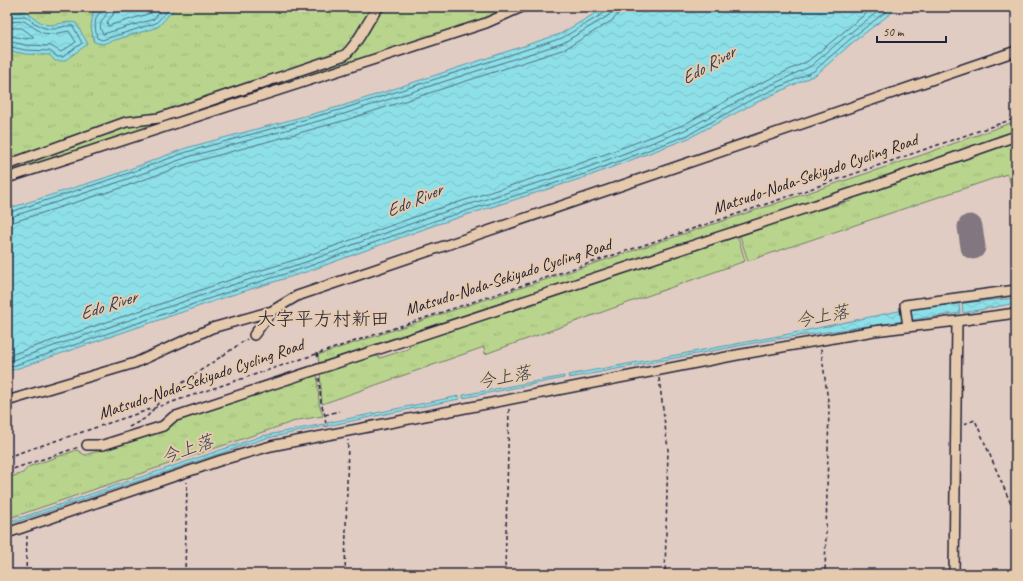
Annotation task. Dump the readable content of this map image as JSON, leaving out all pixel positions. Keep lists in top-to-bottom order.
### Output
{
  "streets": {
    "path": ["Matsudo-Noda-Sekiyado Cycling Road"]
  },
  "districts": ["大字平方村新田"],
  "water": ["Edo River", "今上落"],
  "scale_bar": "50 m"
}
